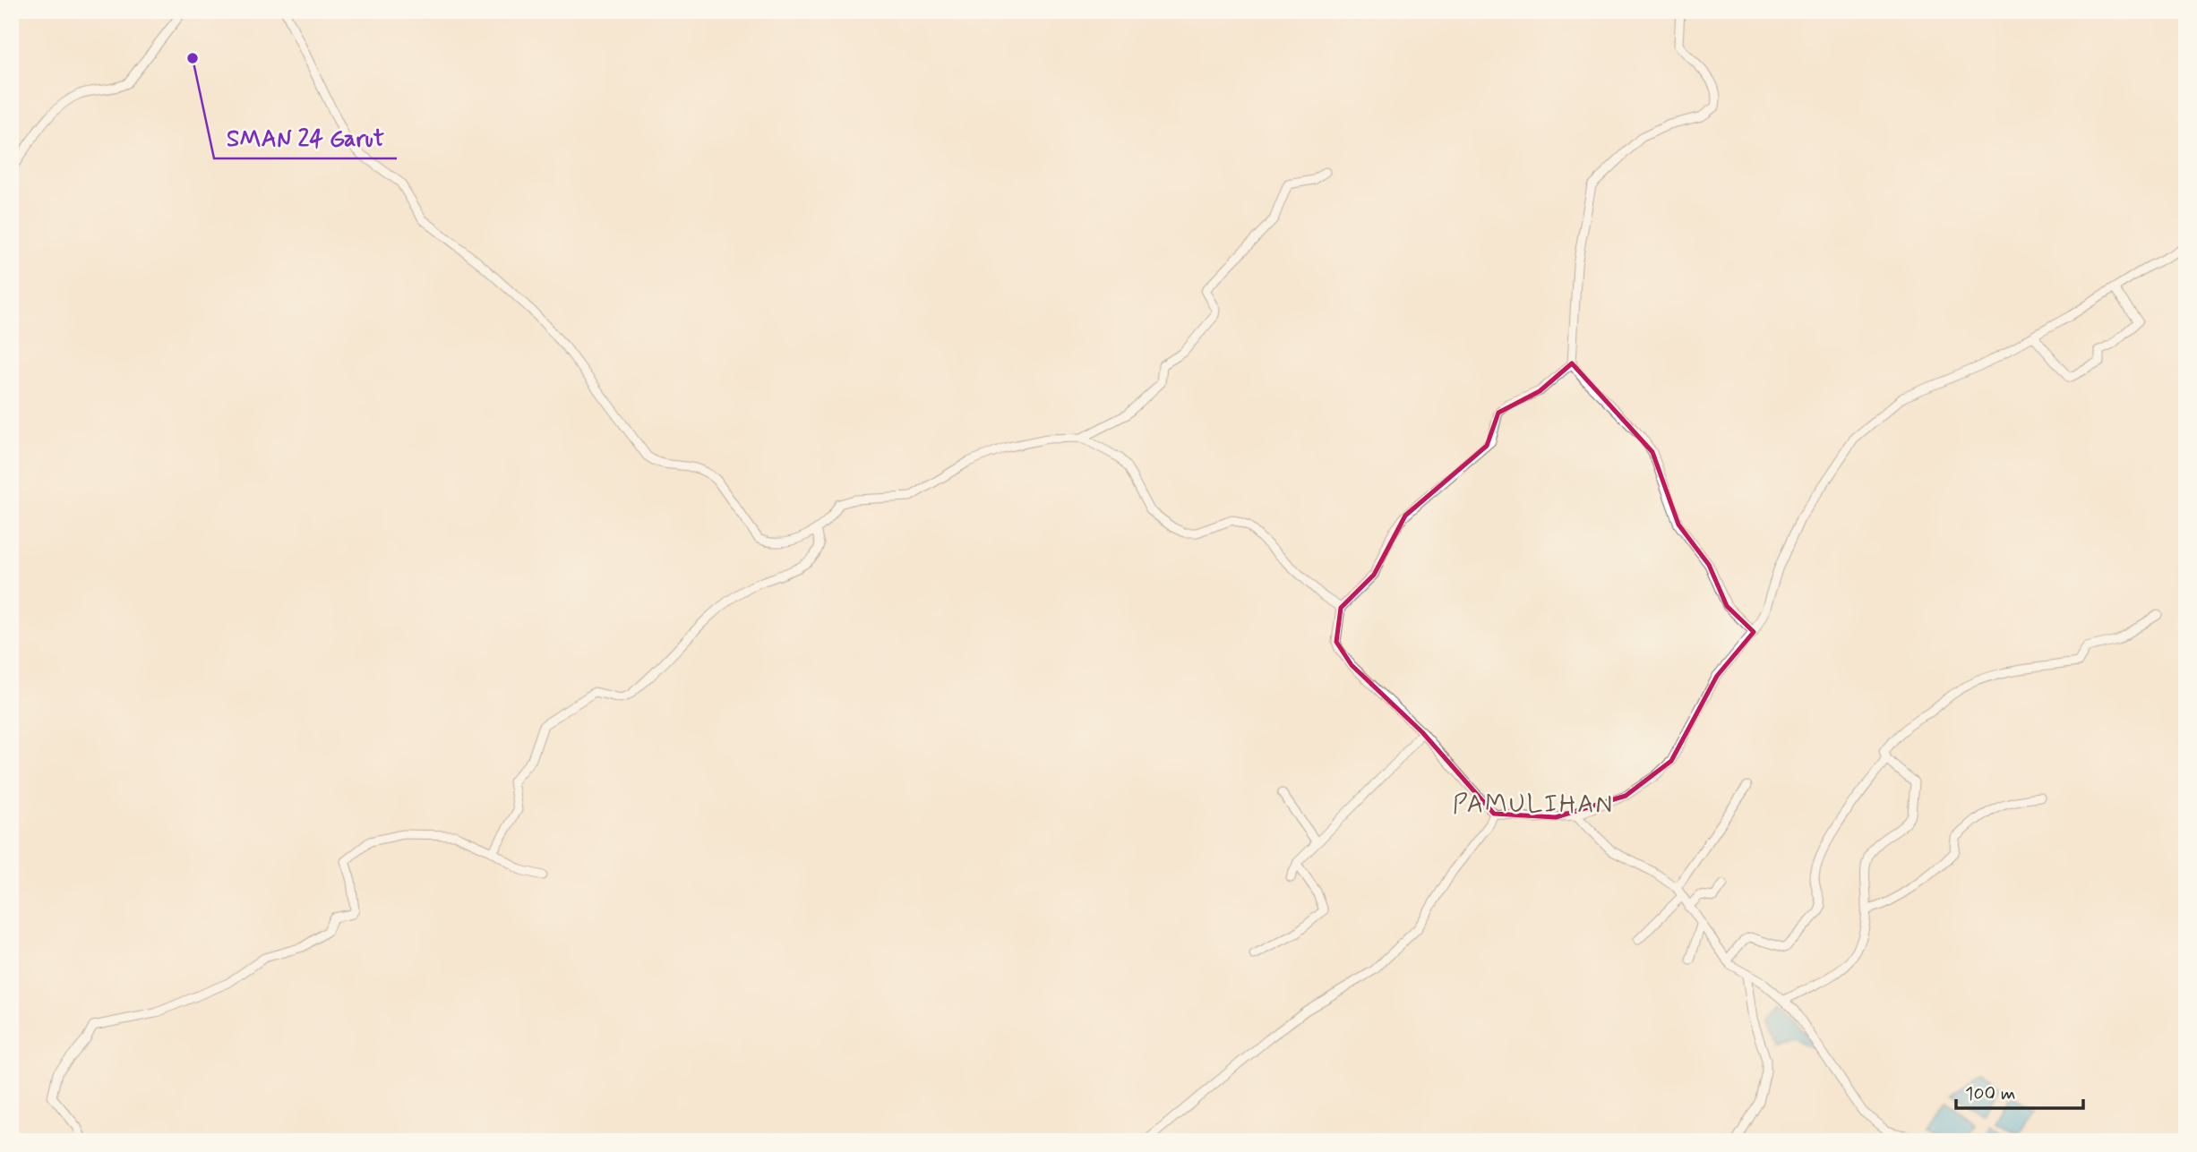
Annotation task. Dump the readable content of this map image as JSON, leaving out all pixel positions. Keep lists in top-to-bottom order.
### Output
{
  "districts": ["PAMULIHAN"],
  "places": ["SMAN 24 Garut"],
  "scale_bar": "100 m"
}
